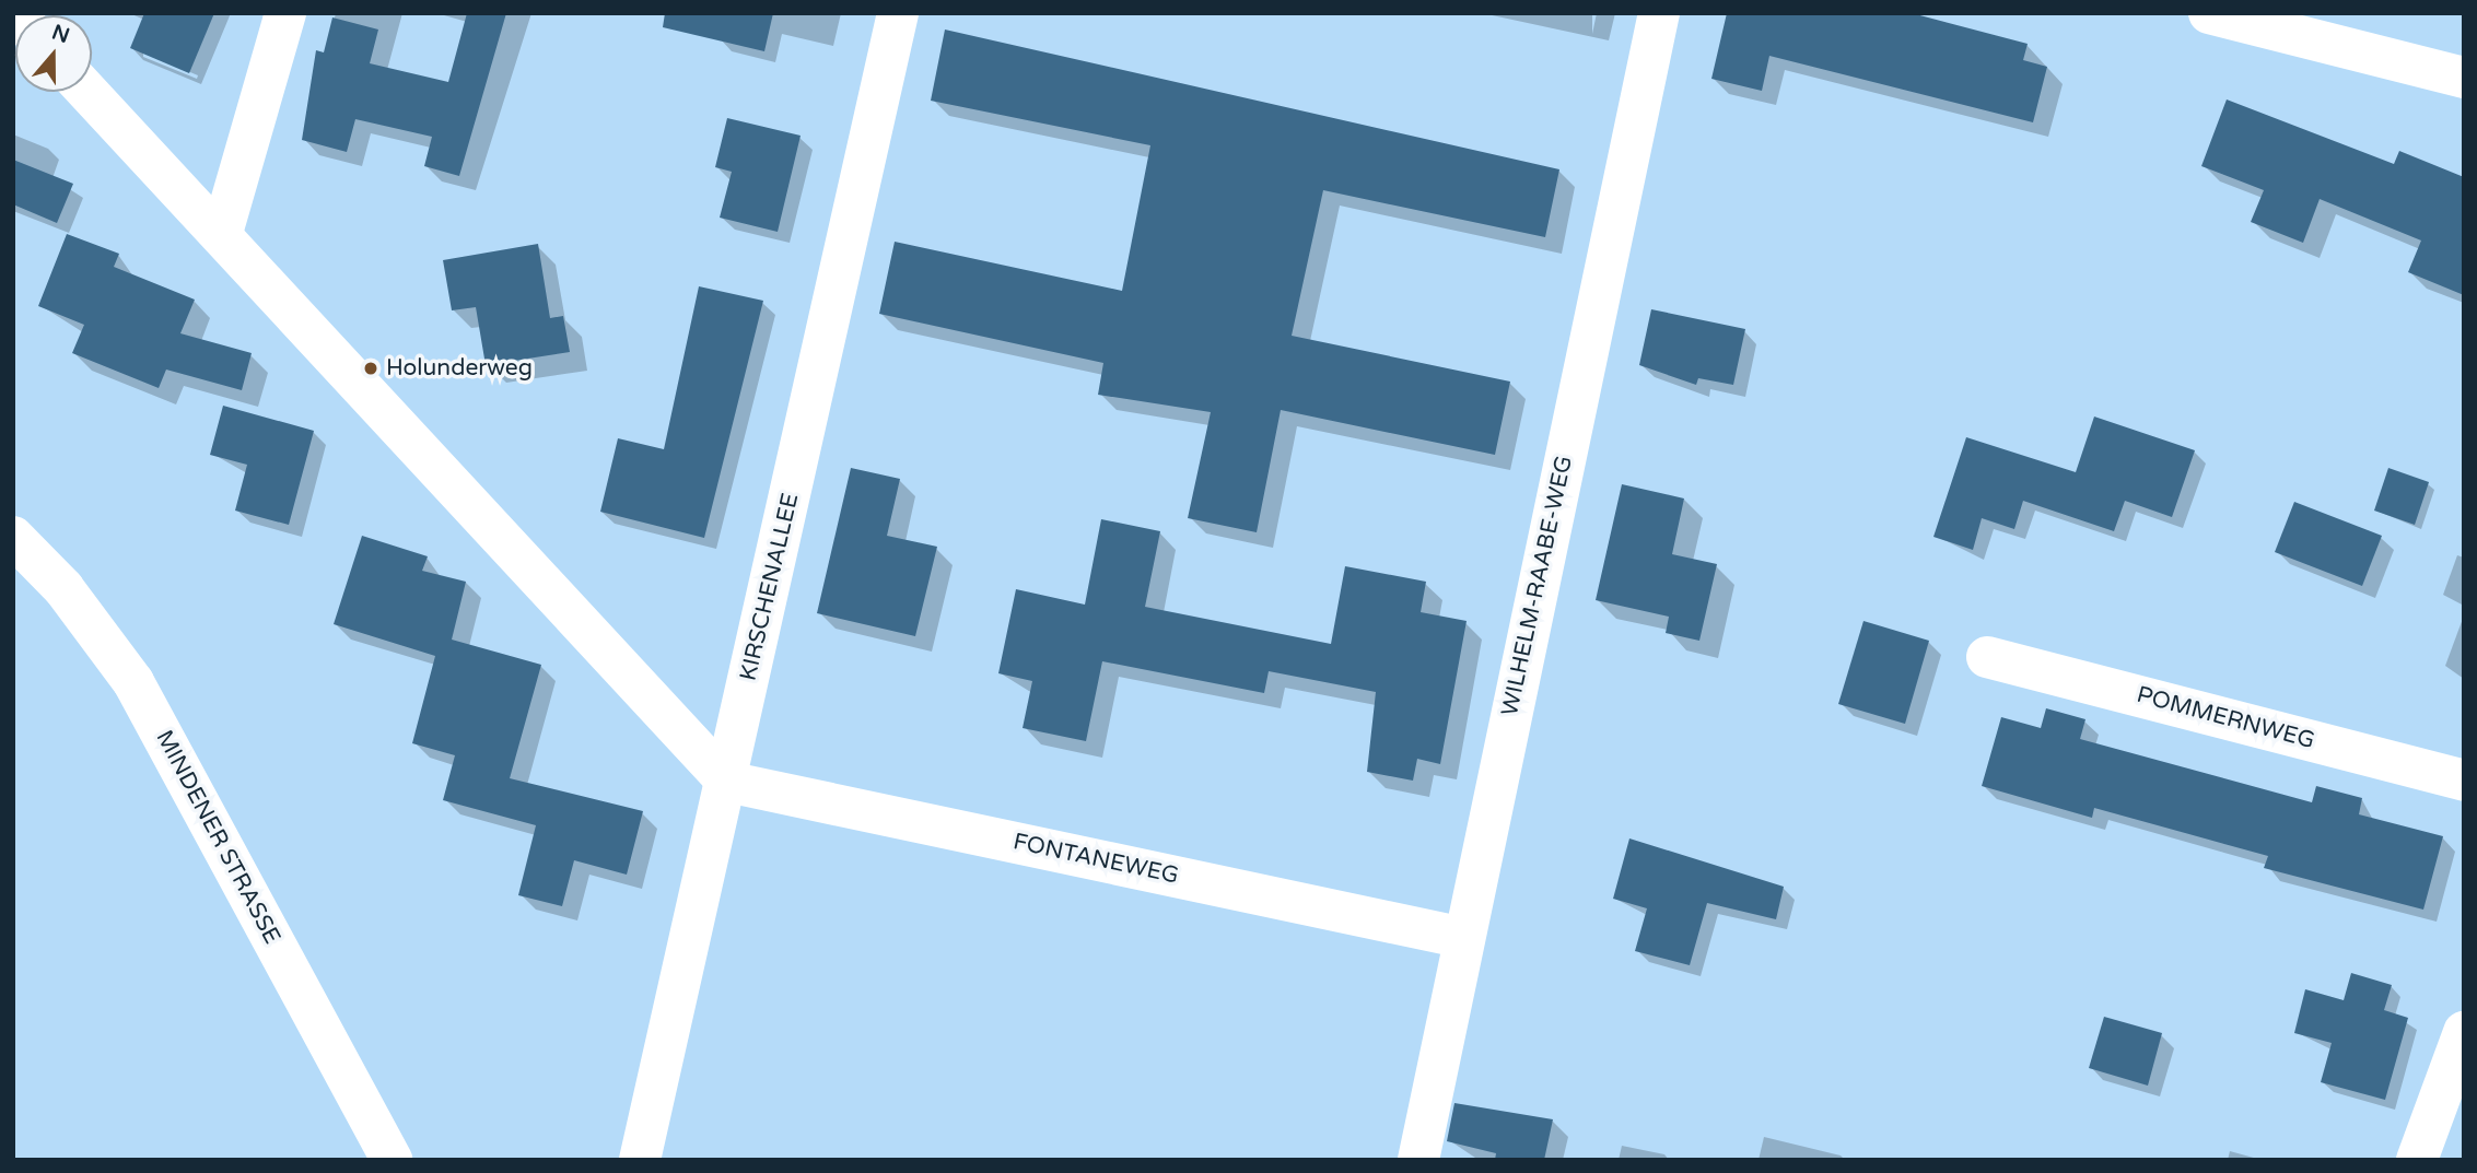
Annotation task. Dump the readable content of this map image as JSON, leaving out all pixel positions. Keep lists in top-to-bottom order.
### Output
{
  "streets": {
    "street": [
      "WILHELM-RAABE-WEG",
      "KIRSCHENALLEE",
      "POMMERNWEG",
      "MINDENER STRASSE",
      "FONTANEWEG"
    ]
  },
  "crossings": [
    ["WILHELM-RAABE-WEG", "FONTANEWEG"],
    ["KIRSCHENALLEE", "FONTANEWEG"]
  ],
  "places": ["Holunderweg"],
  "north": "top"
}
